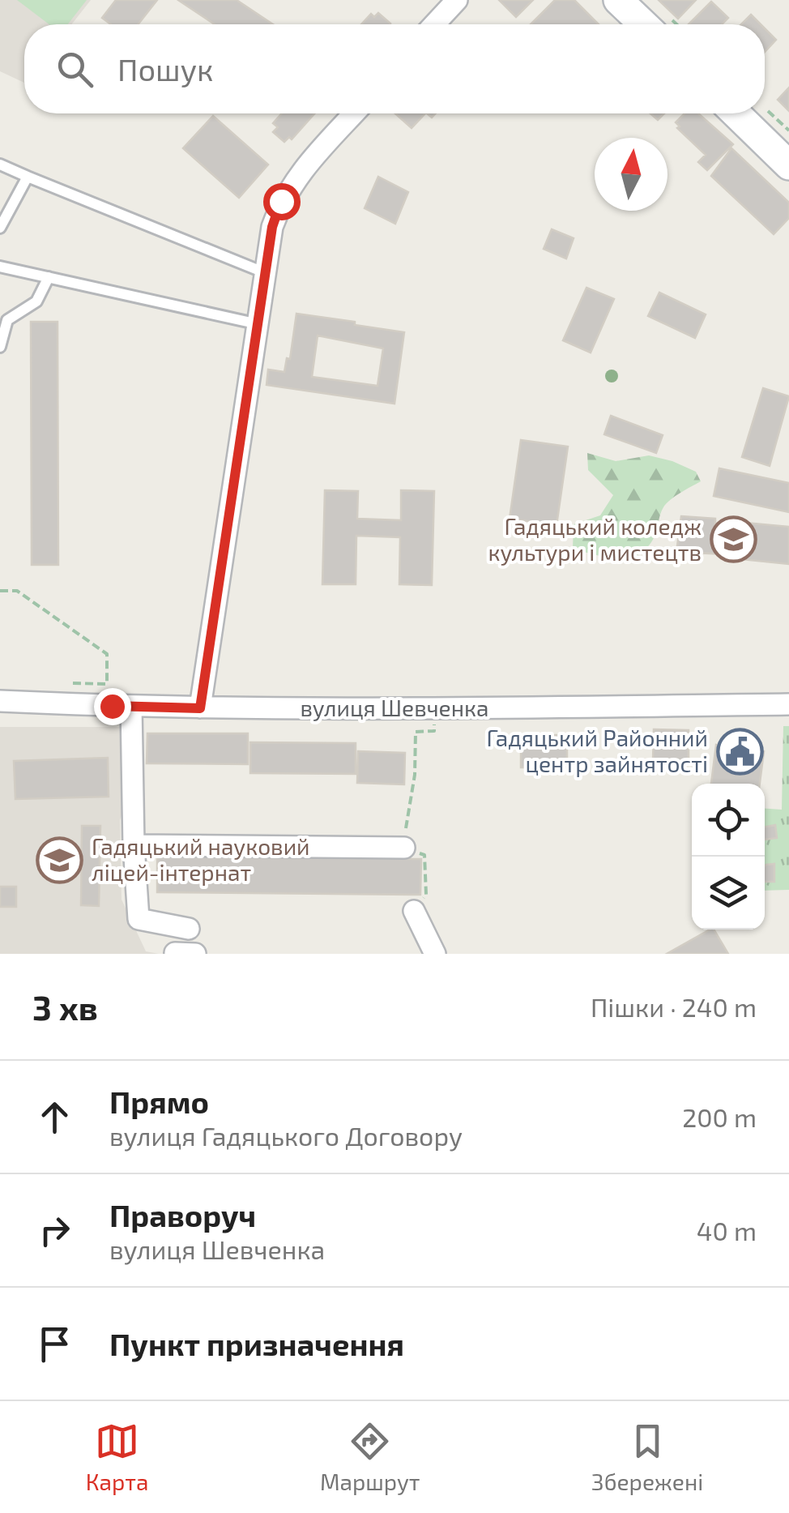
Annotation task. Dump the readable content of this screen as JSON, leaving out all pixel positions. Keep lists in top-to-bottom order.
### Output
{
  "streets": {
    "street": ["вулиця Шевченка"]
  },
  "places": {
    "school or university": ["Гадяцький коледж культури і мистецтв", "Гадяцький науковий ліцей-інтернат"],
    "public building": ["Гадяцький Районний центр зайнятості"]
  },
  "north": "top",
  "page": {
    "search": "Пошук",
    "heading": ["3 хв", "Пішки · 240 m"],
    "list": [
      ["Прямо", "вулиця Гадяцького Договору", "200 m"],
      ["Праворуч", "вулиця Шевченка", "40 m"],
      "Пункт призначення"
    ],
    "nav": ["Карта", "Маршрут", "Збережені"]
  }
}
